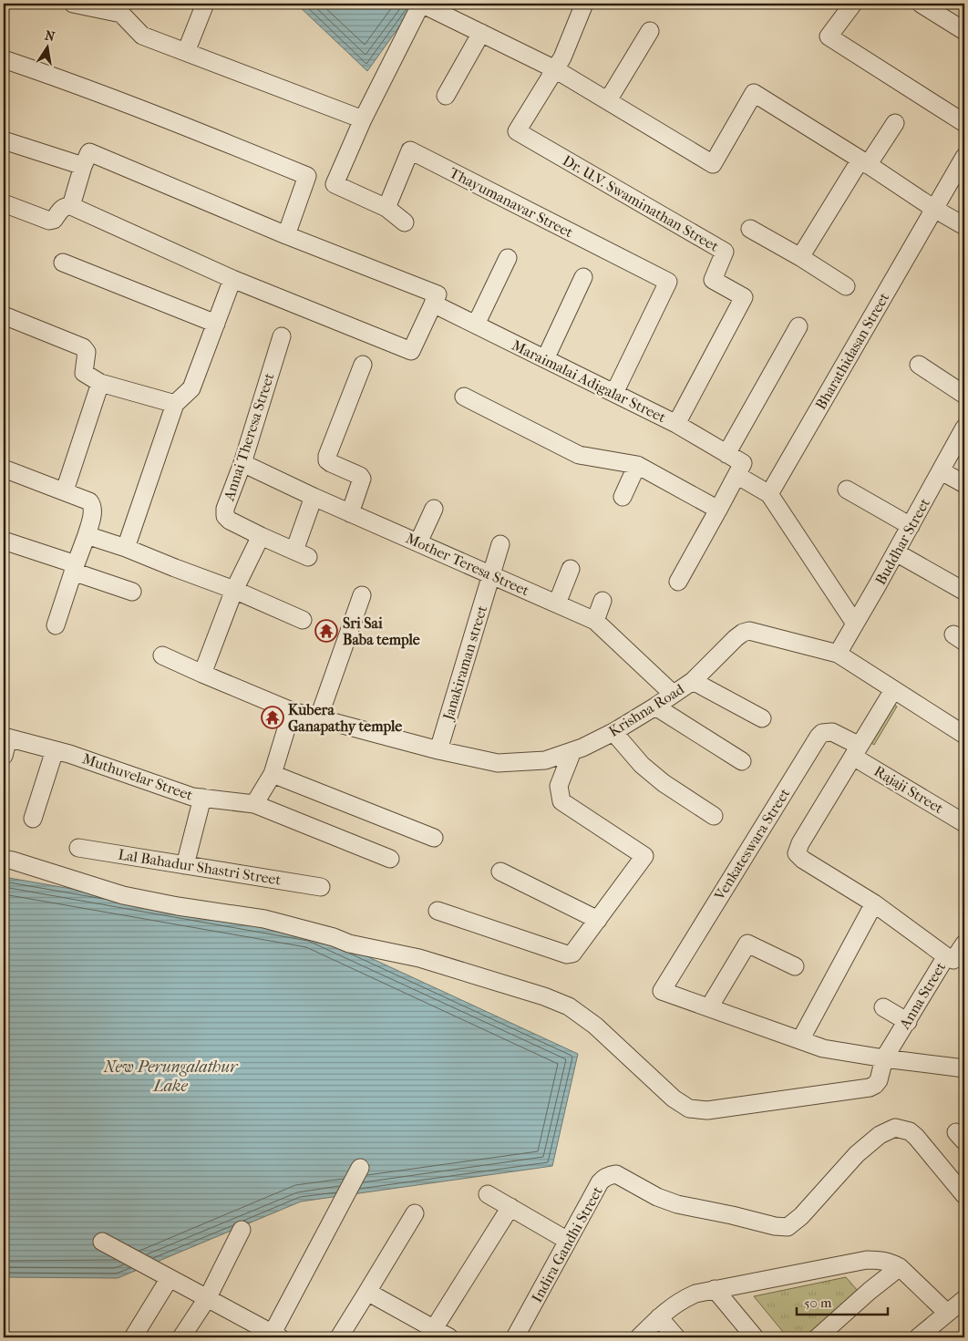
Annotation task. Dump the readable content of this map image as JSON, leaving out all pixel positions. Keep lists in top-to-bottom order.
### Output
{
  "streets": {
    "street": [
      "Thayumanavar Street",
      "Dr. U.V. Swaminathan Street",
      "Bharathidasan Street",
      "Maraimalai Adigalar Street",
      "Annai Theresa Street",
      "Buddhar Street",
      "Mother Teresa Street",
      "Janakiraman street",
      "Krishna Road",
      "Muthuvelar Street",
      "Rajaji Street",
      "Venkateswara Street",
      "Lal Bahadur Shastri Street",
      "Anna Street",
      "Indira Gandhi Street"
    ]
  },
  "crossings": [
    ["Thayumanavar Street", "Maraimalai Adigalar Street"],
    ["Dr. U.V. Swaminathan Street", "Maraimalai Adigalar Street"],
    ["Bharathidasan Street", "Maraimalai Adigalar Street"],
    ["Annai Theresa Street", "Mother Teresa Street"],
    ["Buddhar Street", "Krishna Road"],
    ["Mother Teresa Street", "Janakiraman street"],
    ["Mother Teresa Street", "Krishna Road"],
    ["Janakiraman street", "Krishna Road"],
    ["Rajaji Street", "Venkateswara Street"]
  ],
  "water": ["New Perungalathur Lake"],
  "places": {
    "temple": ["Sri Sai Baba temple", "Kubera Ganapathy temple"]
  },
  "scale_bar": "50 m",
  "north": "top"
}
